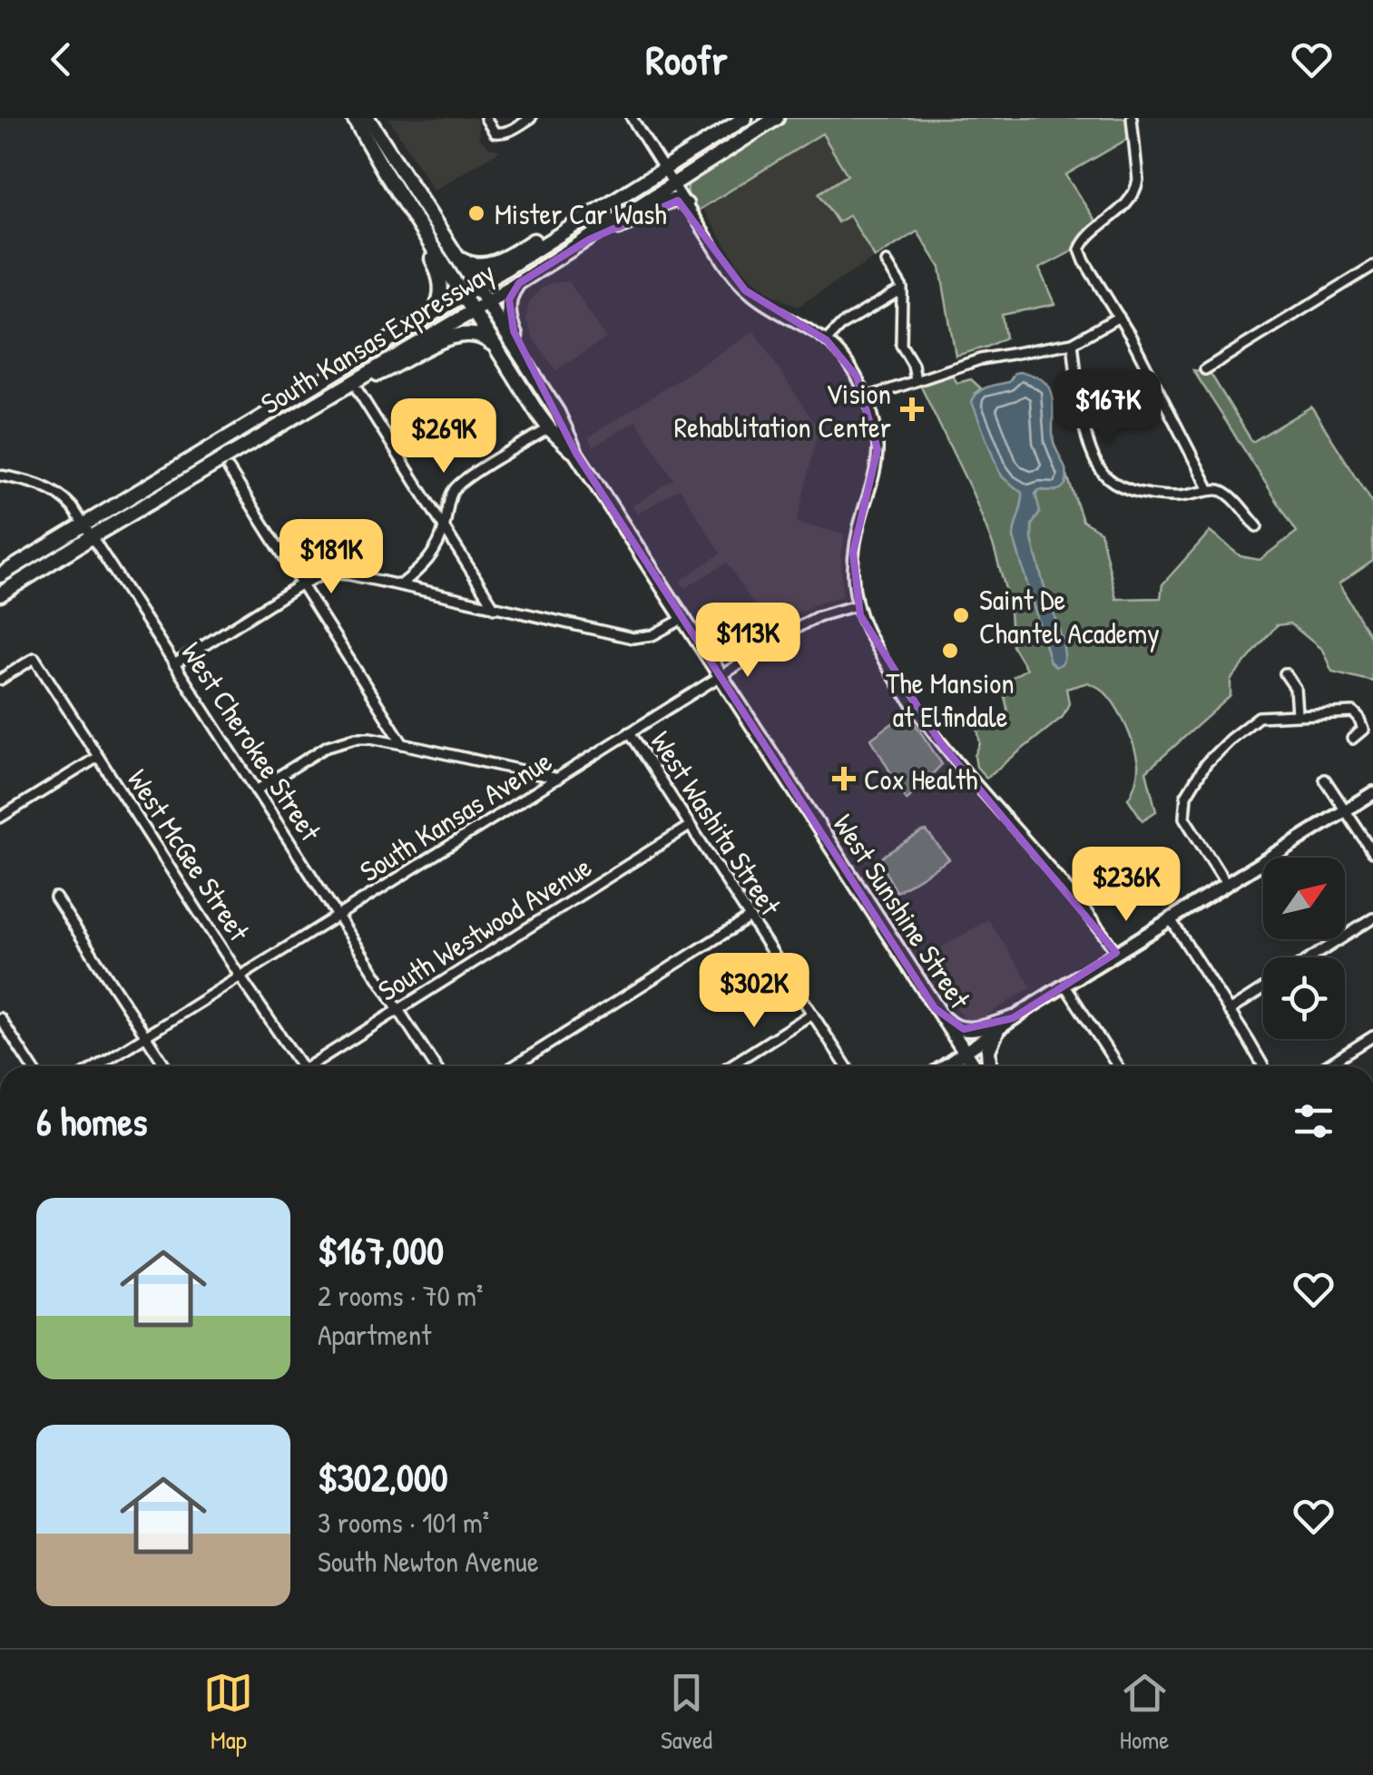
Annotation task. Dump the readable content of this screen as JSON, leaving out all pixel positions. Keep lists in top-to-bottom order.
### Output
{
  "streets": {
    "main road": ["South Kansas Expressway", "West Sunshine Street"],
    "street": [
      "West Cherokee Street",
      "South Kansas Avenue",
      "West Washita Street",
      "West McGee Street",
      "South Westwood Avenue"
    ]
  },
  "crossings": [
    ["South Kansas Expressway", "West Cherokee Street"],
    ["South Kansas Expressway", "West Sunshine Street"],
    ["West Cherokee Street", "South Kansas Avenue"],
    ["West Cherokee Street", "South Westwood Avenue"],
    ["South Kansas Avenue", "West Washita Street"],
    ["South Kansas Avenue", "West McGee Street"],
    ["South Kansas Avenue", "West Sunshine Street"],
    ["West Washita Street", "South Westwood Avenue"]
  ],
  "places": {
    "other": ["Mister Car Wash", "Saint De Chantel Academy", "The Mansion at Elfindale"],
    "health": ["Vision Rehablitation Center", "Cox Health"]
  },
  "north": "top right",
  "page": {
    "header": "Roofr",
    "price": [
      "$167K",
      "$269K",
      "$181K",
      "$113K",
      "$236K",
      "$302K"
    ],
    "heading": "6 homes",
    "list": [
      {
        "name": "$167,000",
        "note": "2 rooms · 70 m² · Apartment"
      },
      {
        "name": "$302,000",
        "note": "3 rooms · 101 m² · South Newton Avenue"
      }
    ],
    "tabs": ["Map", "Saved", "Home"]
  }
}
